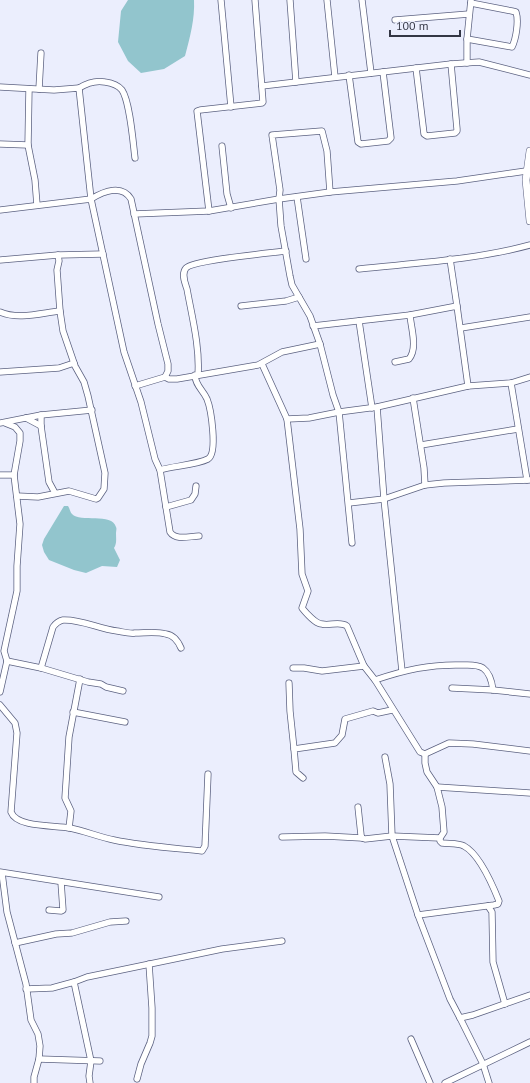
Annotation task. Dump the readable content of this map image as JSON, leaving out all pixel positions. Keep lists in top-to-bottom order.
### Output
{
  "scale_bar": "100 m"
}
